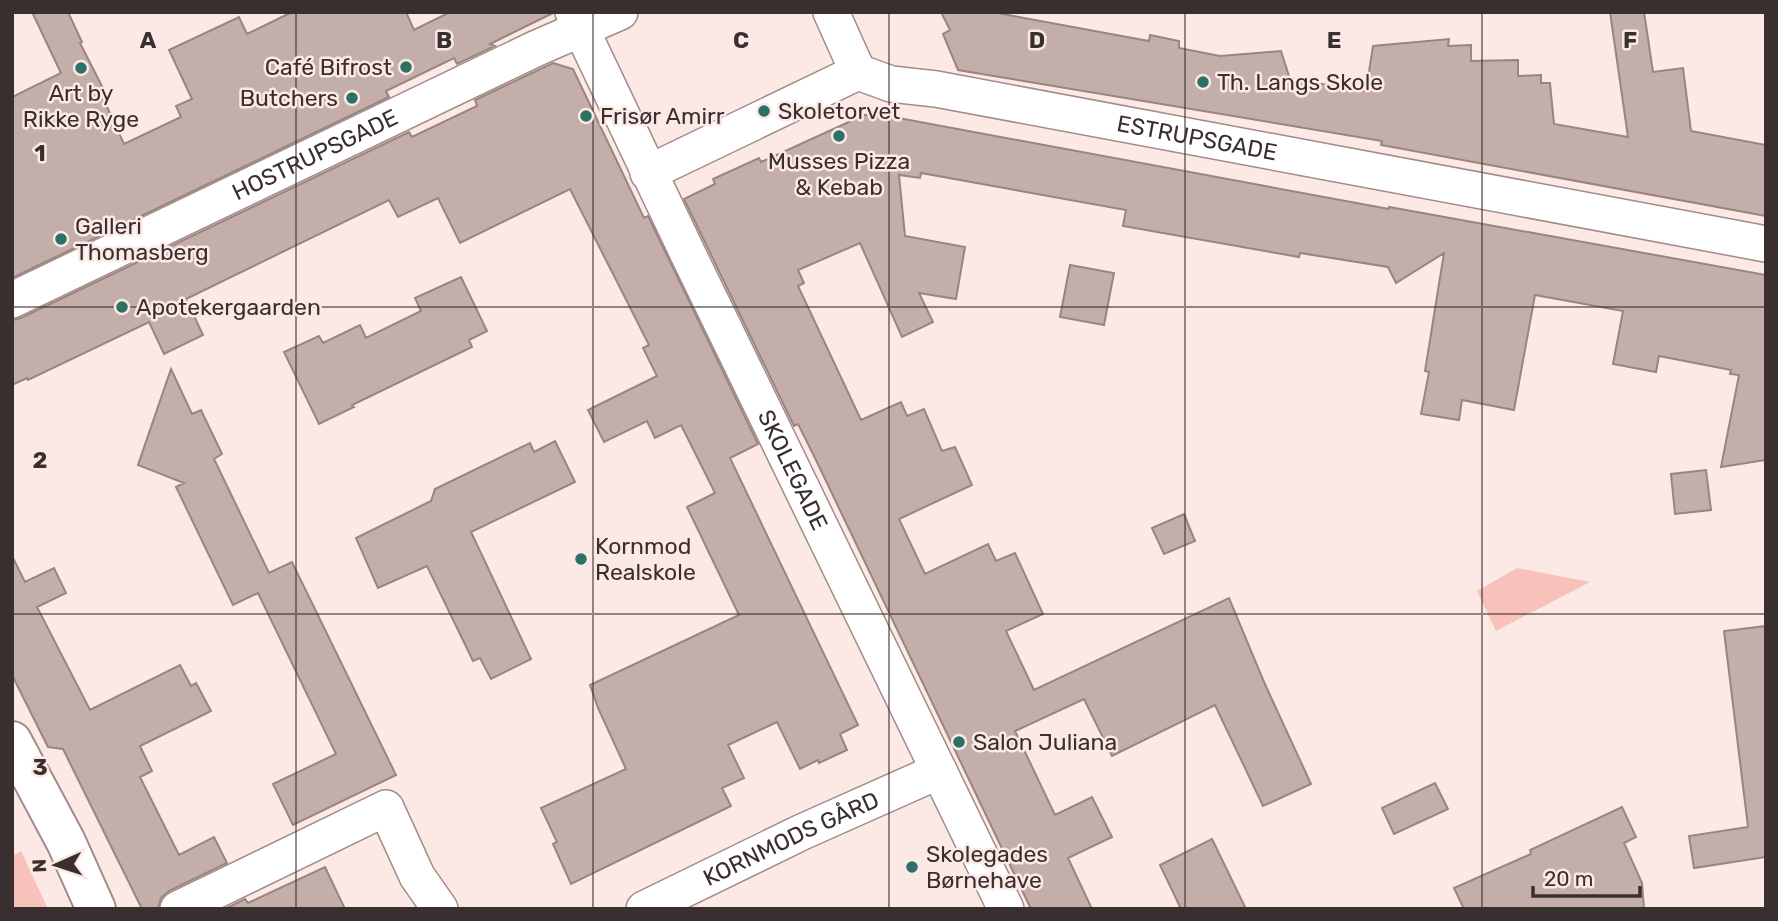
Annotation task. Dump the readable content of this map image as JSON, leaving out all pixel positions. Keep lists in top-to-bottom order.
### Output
{
  "streets": {
    "street": [
      "ESTRUPSGADE",
      "HOSTRUPSGADE",
      "SKOLEGADE",
      "KORNMODS GÅRD"
    ]
  },
  "crossings": [
    ["HOSTRUPSGADE", "SKOLEGADE"],
    ["SKOLEGADE", "KORNMODS GÅRD"]
  ],
  "places": [
    "Café Bifrost",
    "Art by Rikke Ryge",
    "Th. Langs Skole",
    "Butchers",
    "Skoletorvet",
    "Frisør Amirr",
    "Musses Pizza & Kebab",
    "Galleri Thomasberg",
    "Apotekergaarden",
    "Kornmod Realskole",
    "Salon Juliana",
    "Skolegades Børnehave"
  ],
  "scale_bar": "20 m",
  "north": "left",
  "grid": {
    "columns": [
      "A",
      "B",
      "C",
      "D",
      "E",
      "F"
    ],
    "rows": ["1", "2", "3"]
  }
}
